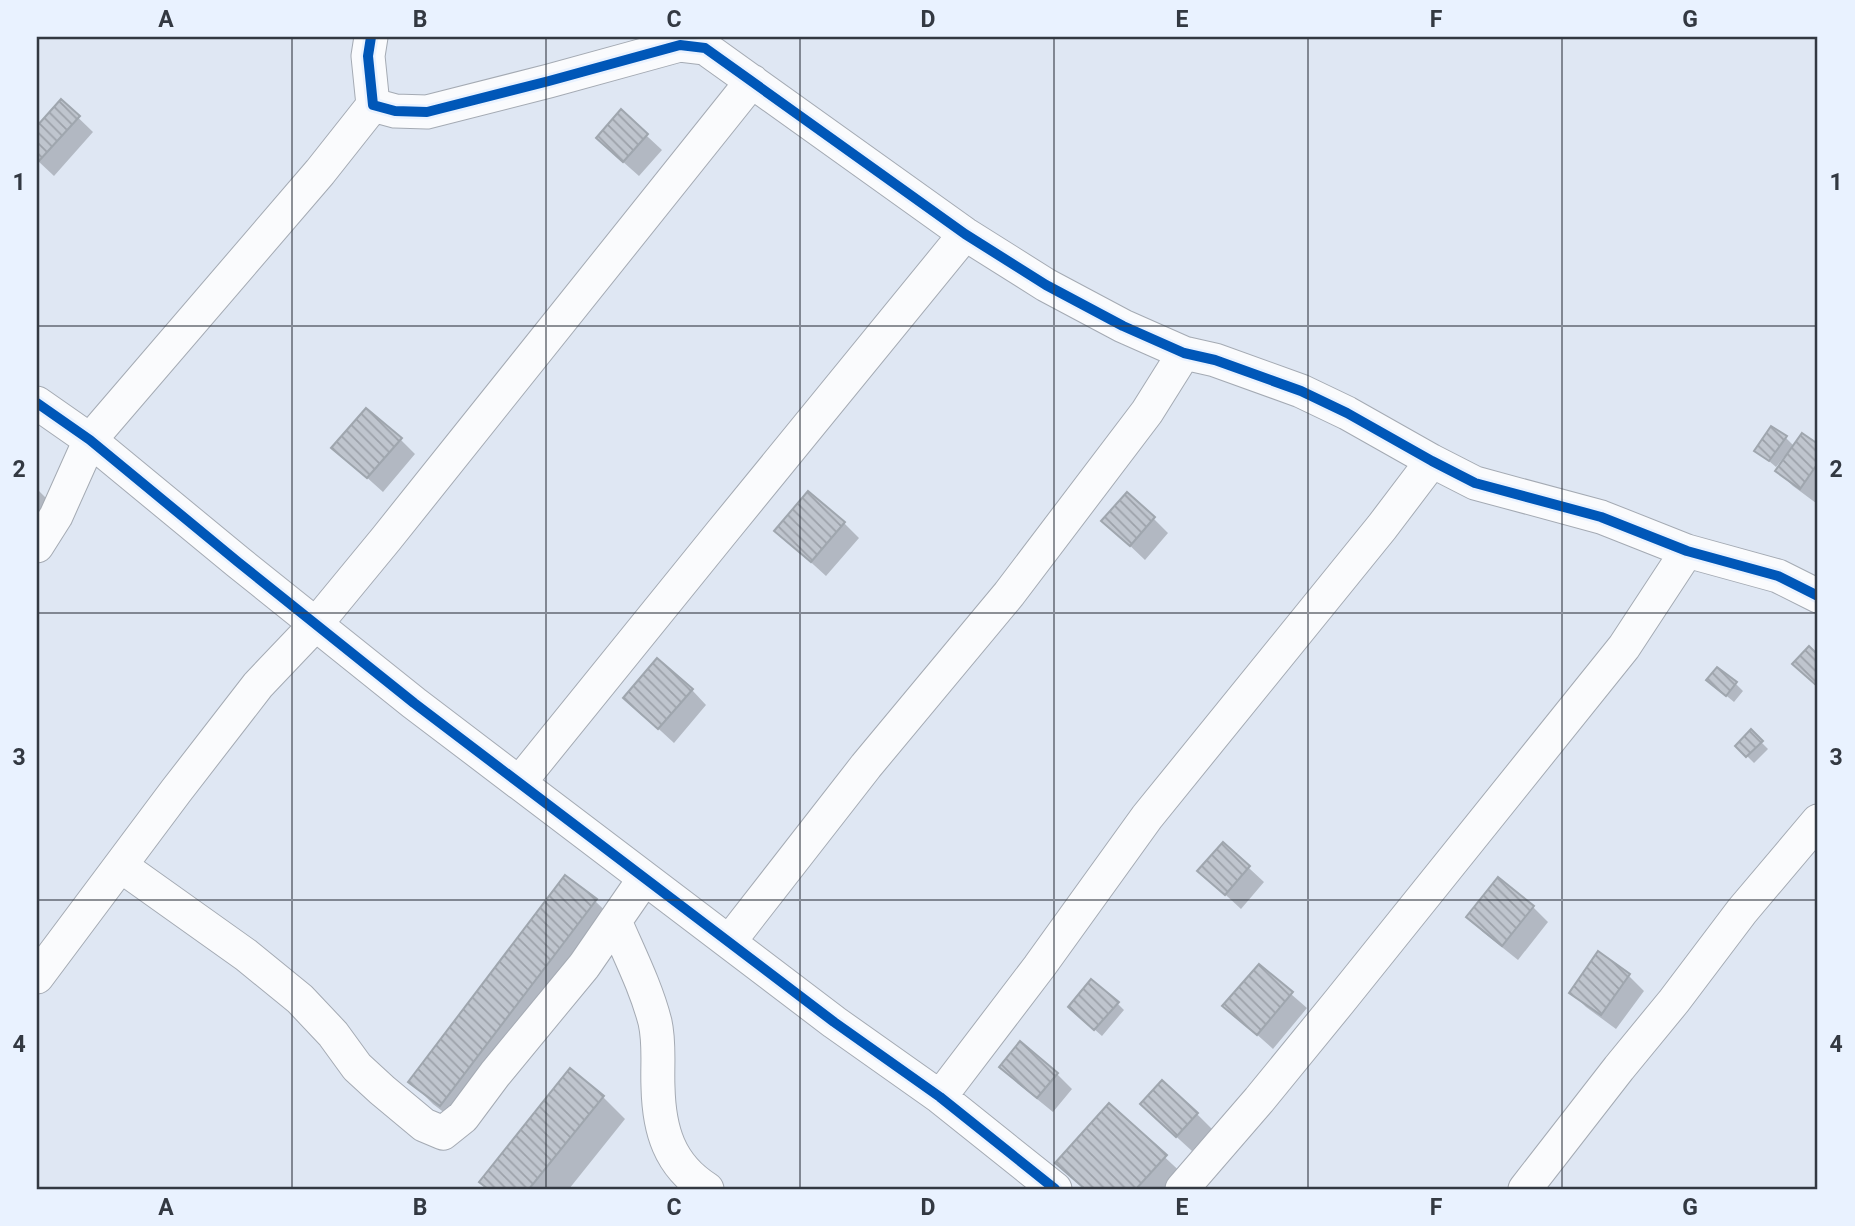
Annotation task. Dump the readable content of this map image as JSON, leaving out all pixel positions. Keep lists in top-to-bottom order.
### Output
{
  "grid": {
    "columns": [
      "A",
      "B",
      "C",
      "D",
      "E",
      "F",
      "G"
    ],
    "rows": [
      "1",
      "2",
      "3",
      "4"
    ]
  }
}
